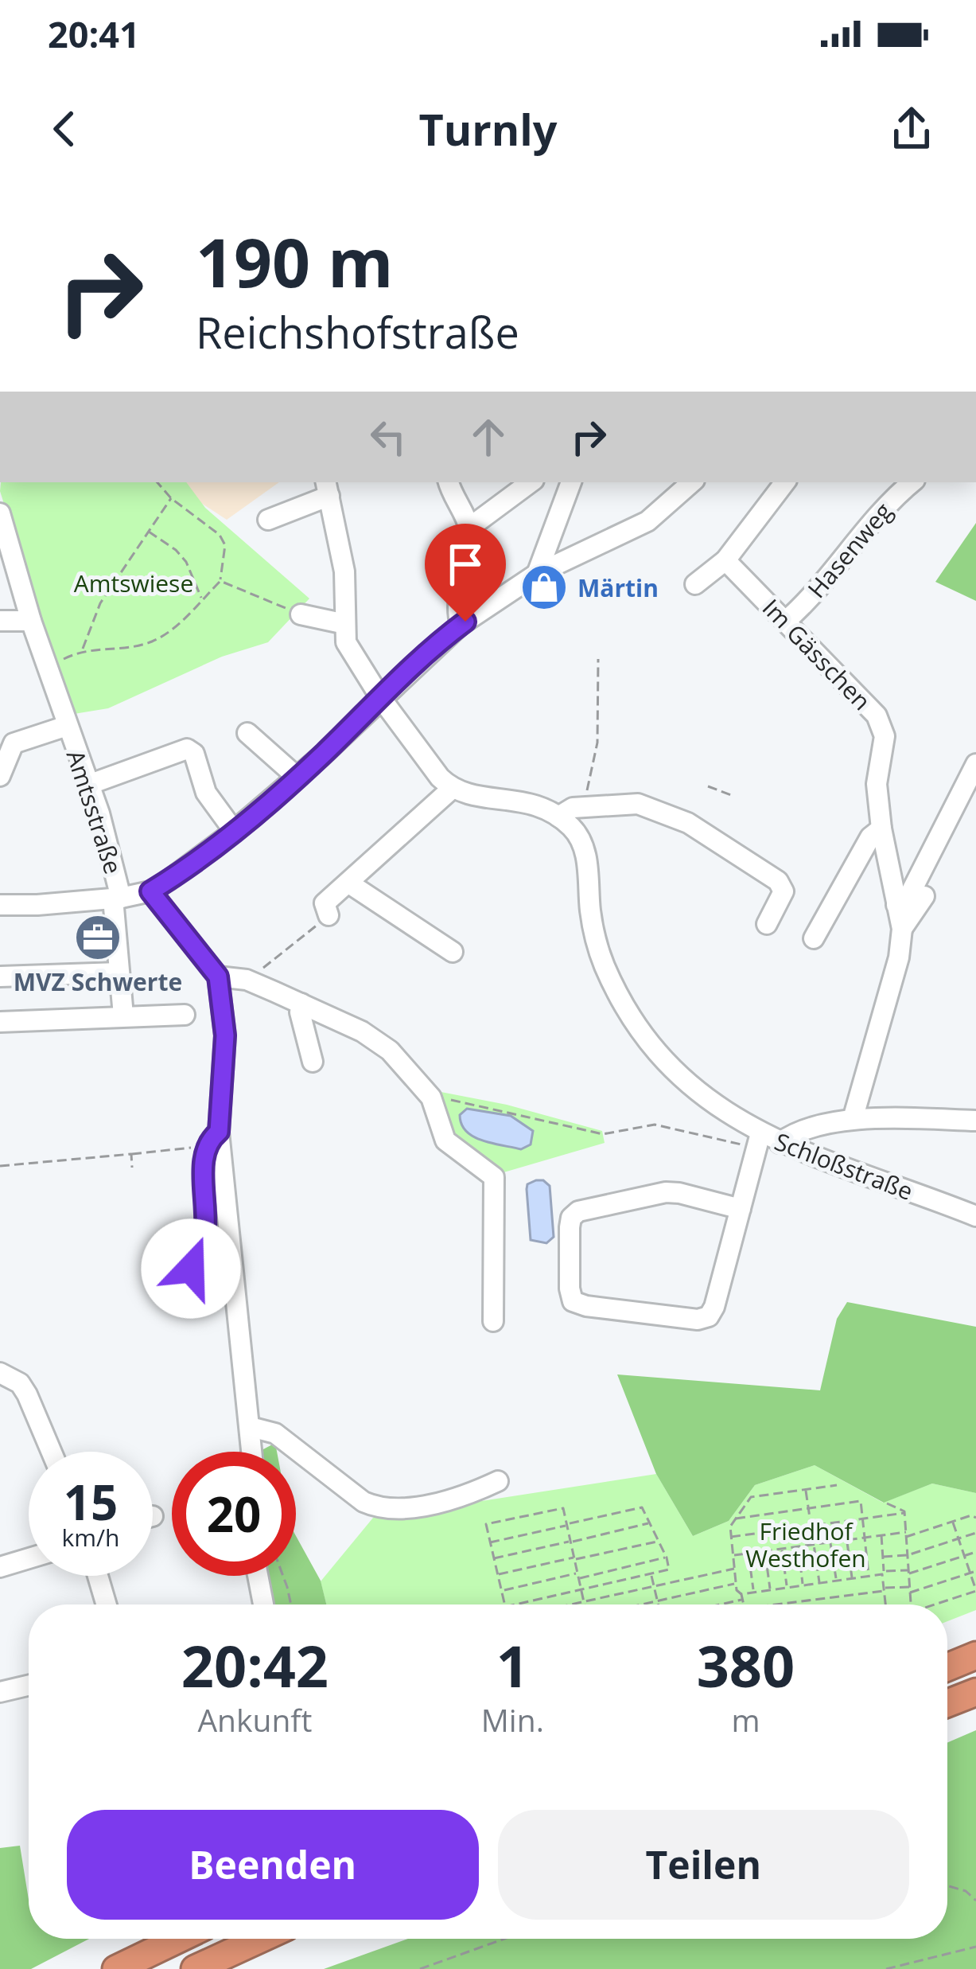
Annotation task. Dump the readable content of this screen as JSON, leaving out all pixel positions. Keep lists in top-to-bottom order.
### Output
{
  "streets": {
    "street": [
      "Hasenweg",
      "Im Gässchen",
      "Amtsstraße",
      "Schloßstraße"
    ]
  },
  "crossings": [
    ["Hasenweg", "Im Gässchen"]
  ],
  "parks": ["Amtswiese", "Friedhof Westhofen"],
  "places": {
    "shop": ["Märtin"],
    "office": ["MVZ Schwerte"]
  },
  "page": {
    "status": "20:41",
    "header": "Turnly",
    "turn": ["190 m", "Reichshofstraße"],
    "speed": "15 km/h",
    "limit": "20",
    "eta": [
      "20:42",
      "Ankunft",
      "1",
      "Min.",
      "380",
      "m"
    ],
    "buttons": ["Beenden", "Teilen"]
  }
}
